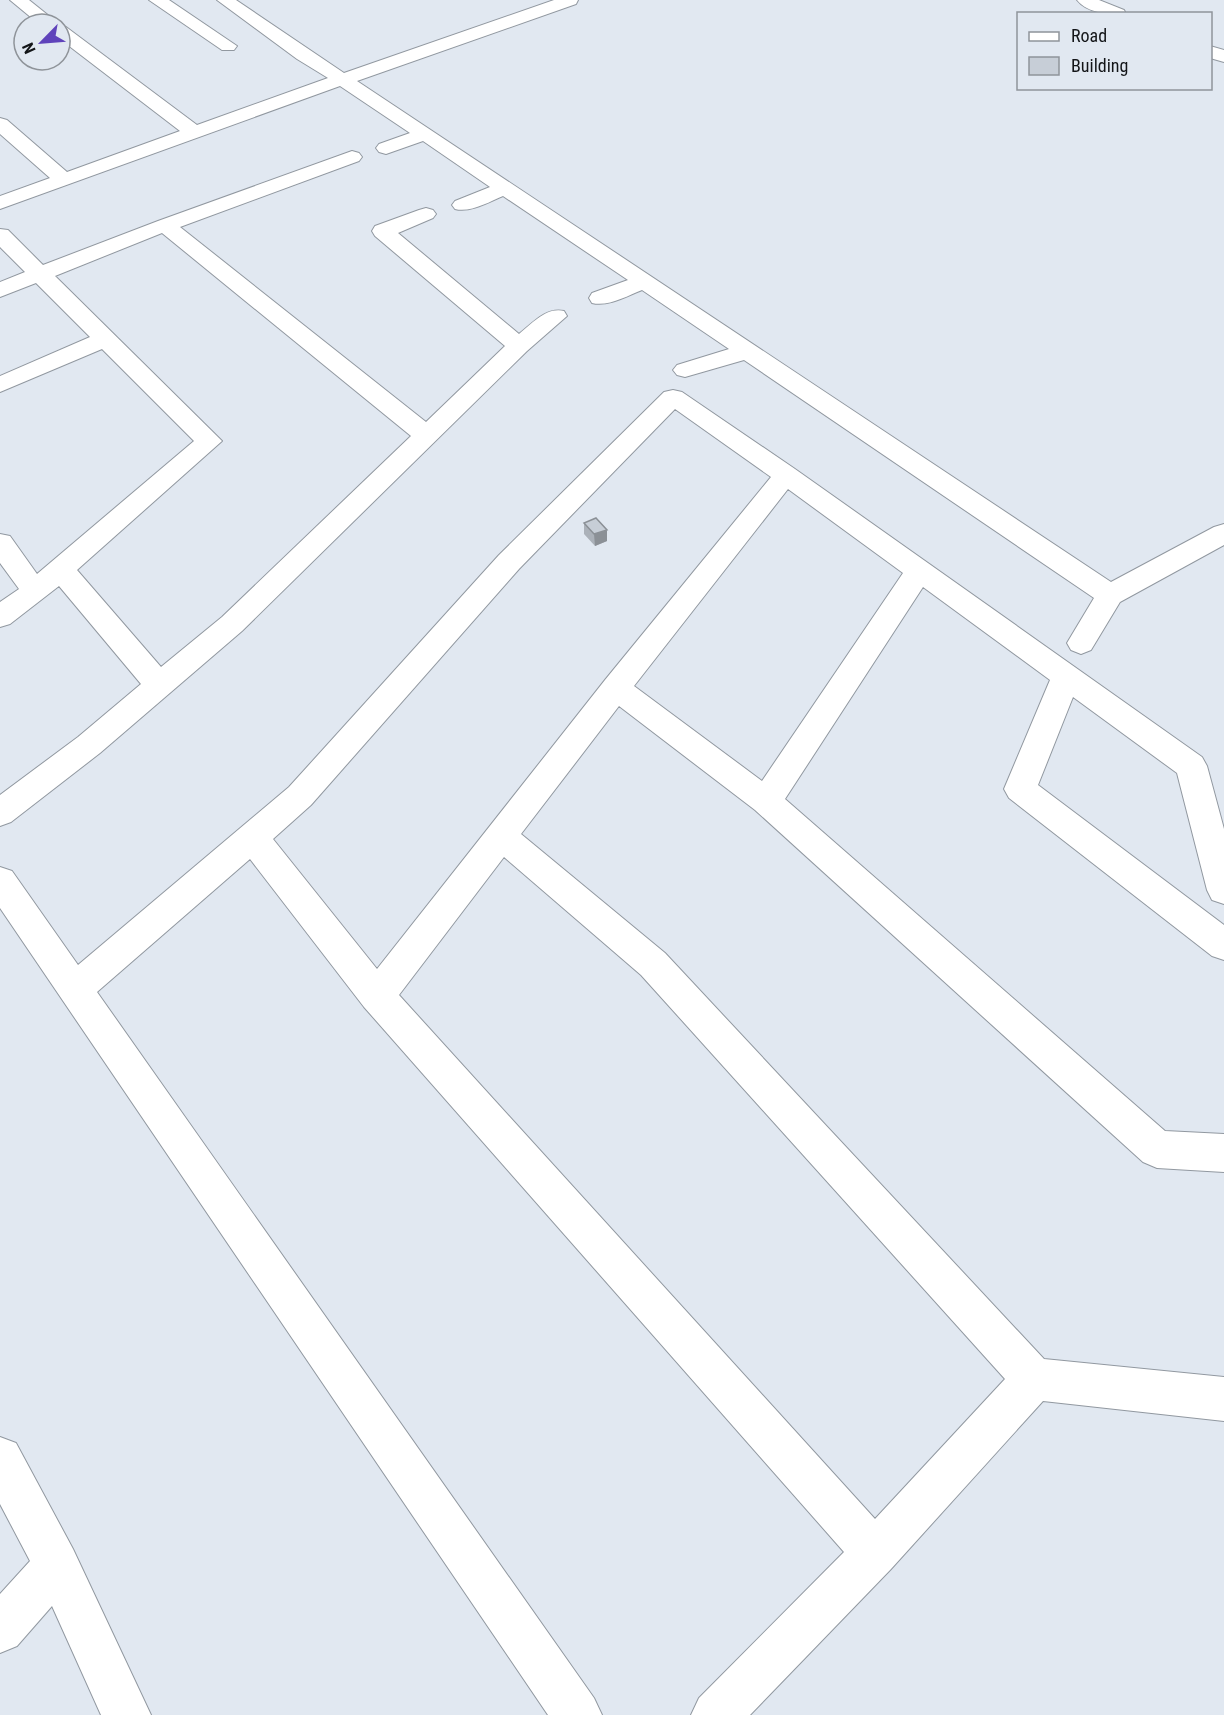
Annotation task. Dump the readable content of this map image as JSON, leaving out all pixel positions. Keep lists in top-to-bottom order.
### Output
{
  "legend": ["Road", "Building"],
  "north": "bottom left"
}
